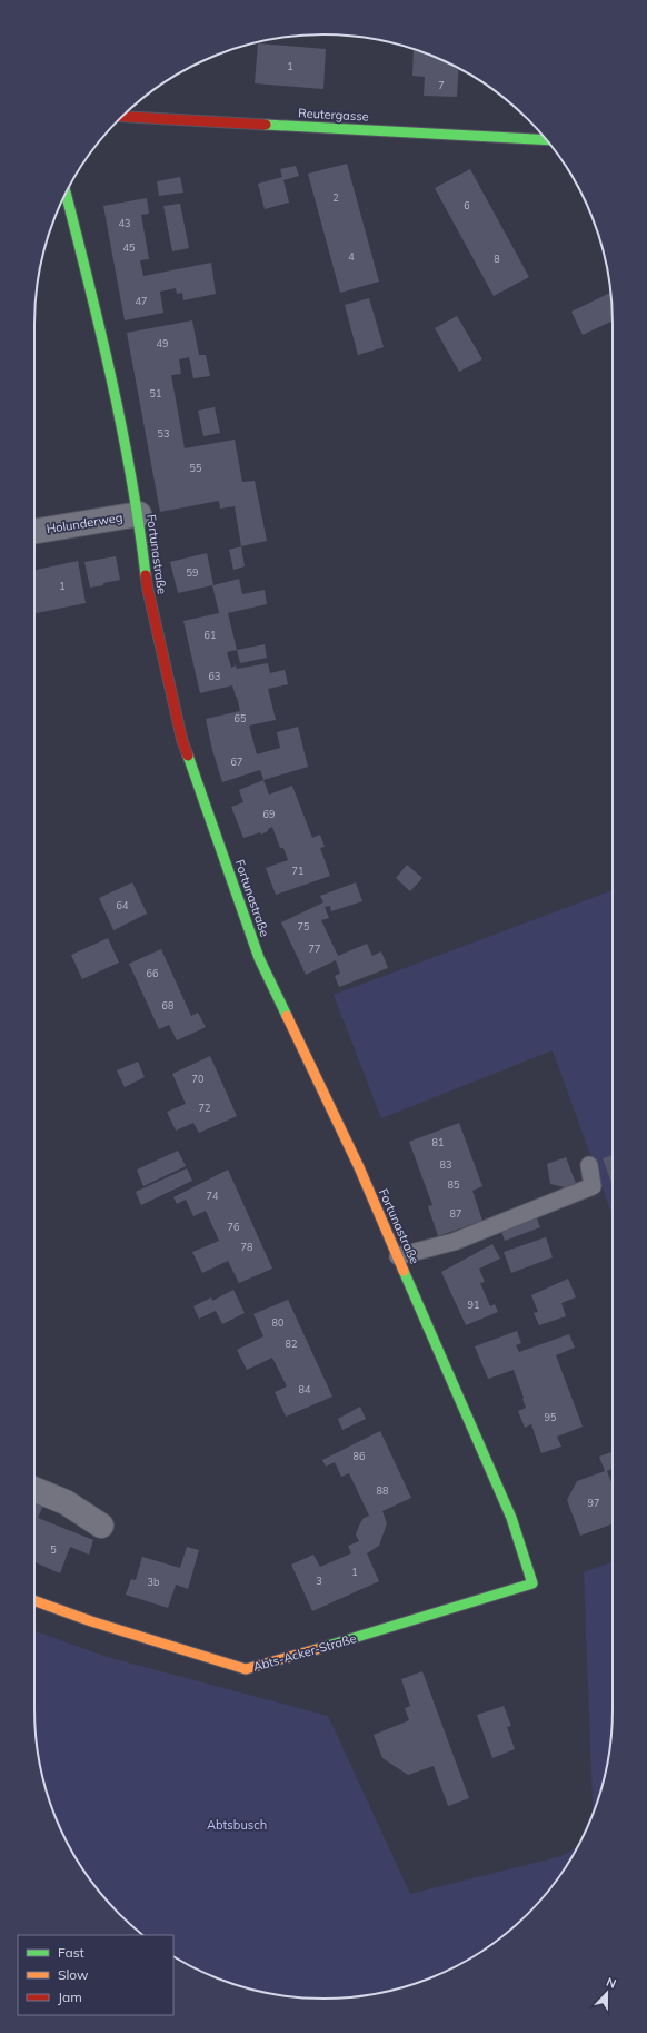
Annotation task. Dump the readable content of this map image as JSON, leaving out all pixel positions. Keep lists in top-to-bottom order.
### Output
{
  "streets": {
    "street": [
      "Reutergasse",
      "Holunderweg",
      "Fortunastraße",
      "Abts-Acker-Straße"
    ]
  },
  "crossings": [
    ["Holunderweg", "Fortunastraße"],
    ["Fortunastraße", "Abts-Acker-Straße"]
  ],
  "parks": ["Abtsbusch"],
  "house_numbers": [
    "1",
    "7",
    "2",
    "6",
    "43",
    "45",
    "4",
    "8",
    "47",
    "49",
    "51",
    "53",
    "55",
    "59",
    "1",
    "61",
    "63",
    "65",
    "67",
    "69",
    "71",
    "64",
    "75",
    "77",
    "66",
    "68",
    "70",
    "72",
    "81",
    "83",
    "85",
    "74",
    "87",
    "76",
    "78",
    "91",
    "80",
    "82",
    "84",
    "95",
    "86",
    "88",
    "97",
    "5",
    "1",
    "3",
    "3b"
  ],
  "legend": ["Fast", "Slow", "Jam"],
  "north": "top"
}
